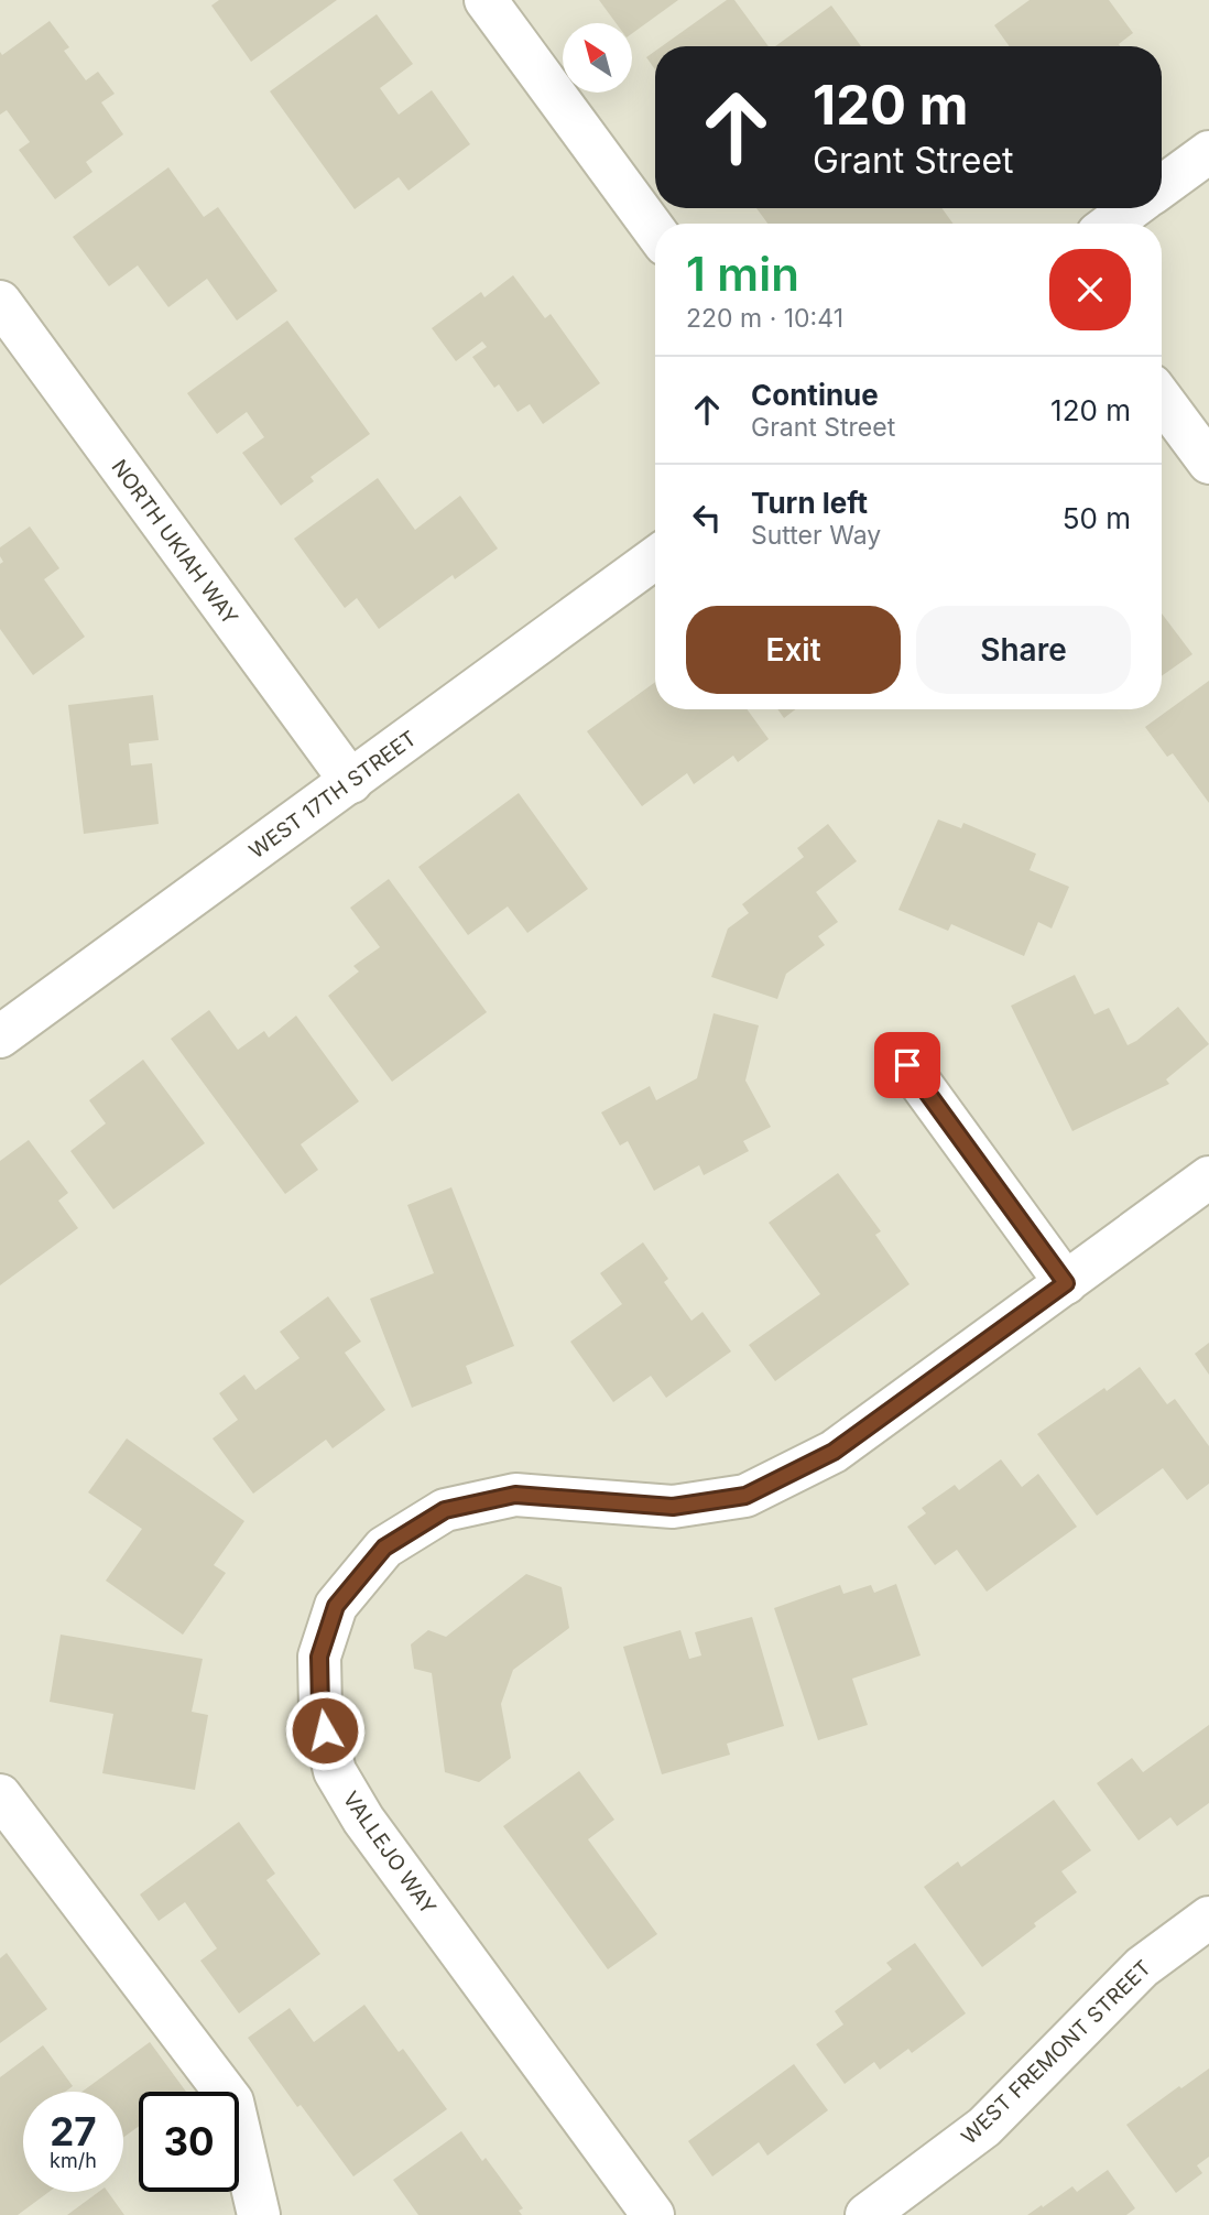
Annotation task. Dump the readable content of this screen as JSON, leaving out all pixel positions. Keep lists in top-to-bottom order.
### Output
{
  "streets": {
    "street": [
      "NORTH UKIAH WAY",
      "WEST 17TH STREET",
      "VALLEJO WAY",
      "WEST FREMONT STREET"
    ]
  },
  "crossings": [
    ["NORTH UKIAH WAY", "WEST 17TH STREET"]
  ],
  "north": "top left",
  "page": {
    "turn": ["120 m", "Grant Street"],
    "heading": ["1 min", "220 m · 10:41"],
    "list": [
      {
        "name": "Continue",
        "note": "Grant Street",
        "value": "120 m"
      },
      {
        "name": "Turn left",
        "note": "Sutter Way",
        "value": "50 m"
      }
    ],
    "buttons": ["Exit", "Share"],
    "speed": "27 km/h",
    "limit": "30"
  }
}
